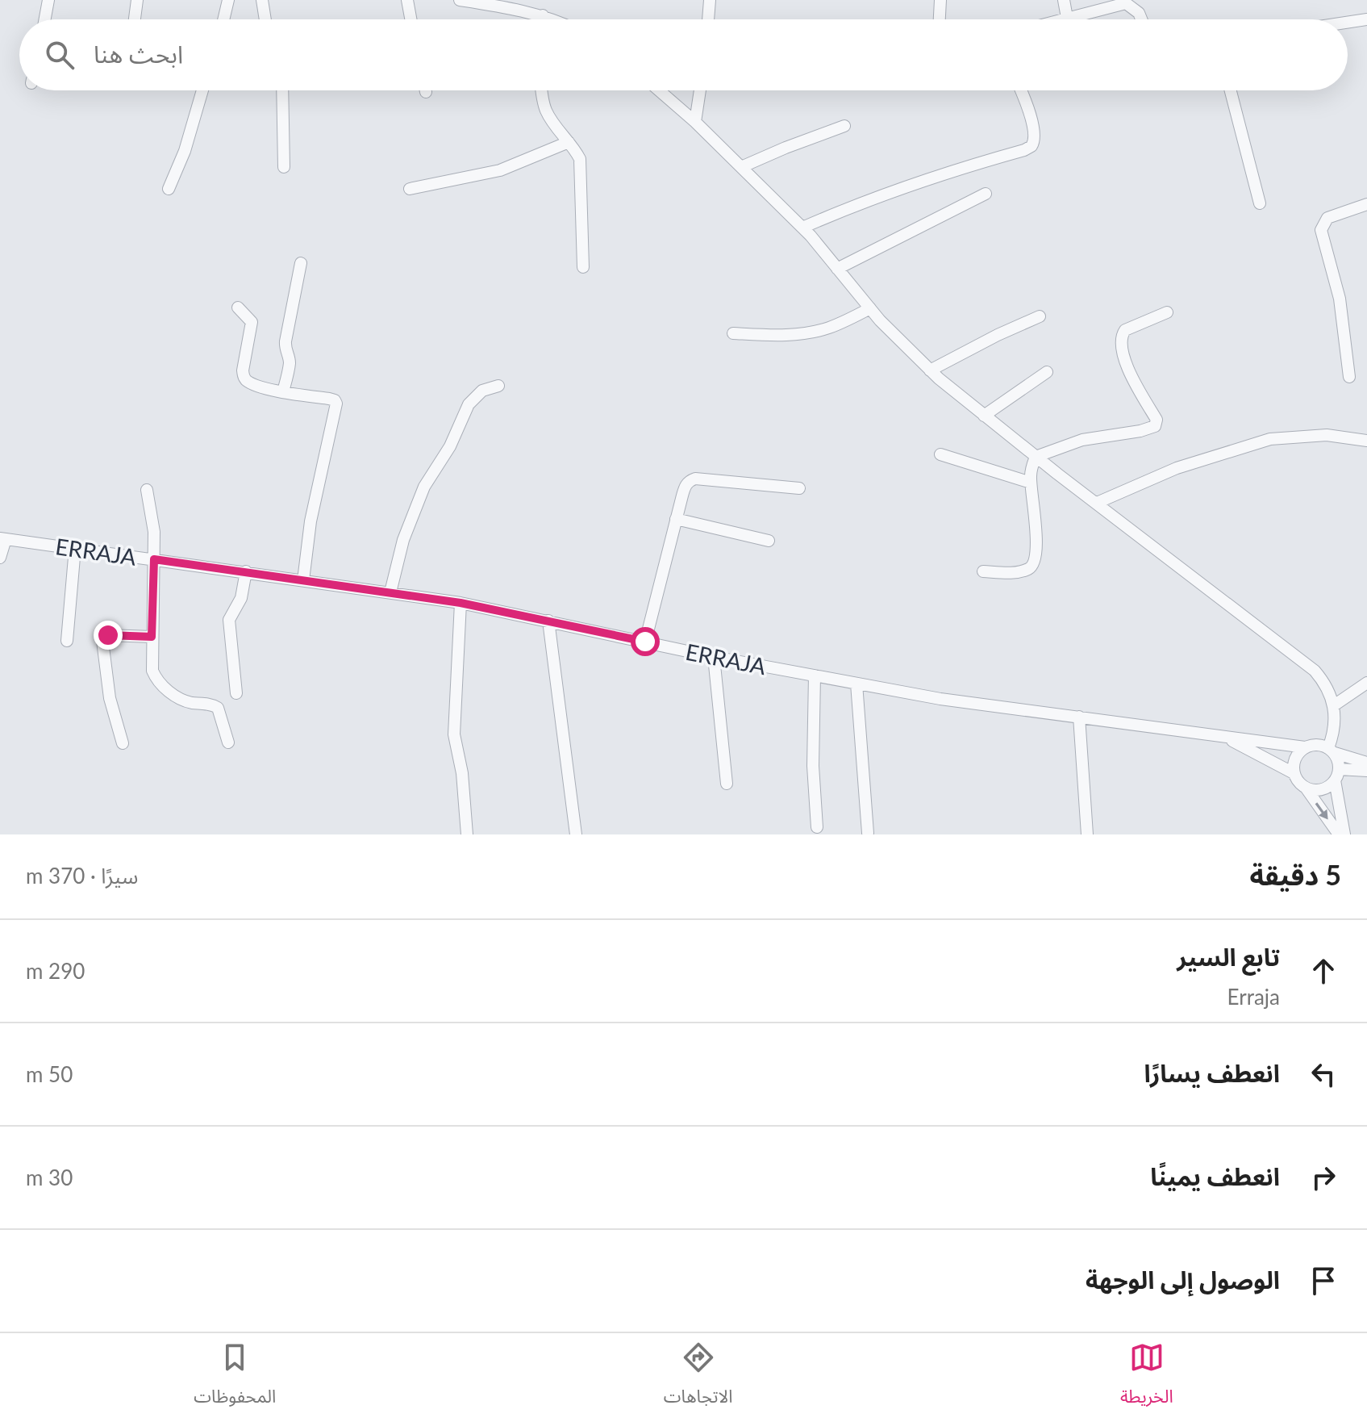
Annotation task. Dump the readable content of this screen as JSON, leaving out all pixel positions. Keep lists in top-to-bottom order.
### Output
{
  "streets": {
    "street": ["ERRAJA"]
  },
  "page": {
    "search": "ابحث هنا",
    "heading": ["5 دقيقة", "سيرًا · 370 m"],
    "list": [
      ["تابع السير", "Erraja", "290 m"],
      ["انعطف يسارًا", "50 m"],
      ["انعطف يمينًا", "30 m"],
      "الوصول إلى الوجهة"
    ],
    "nav": ["الخريطة", "الاتجاهات", "المحفوظات"]
  }
}
